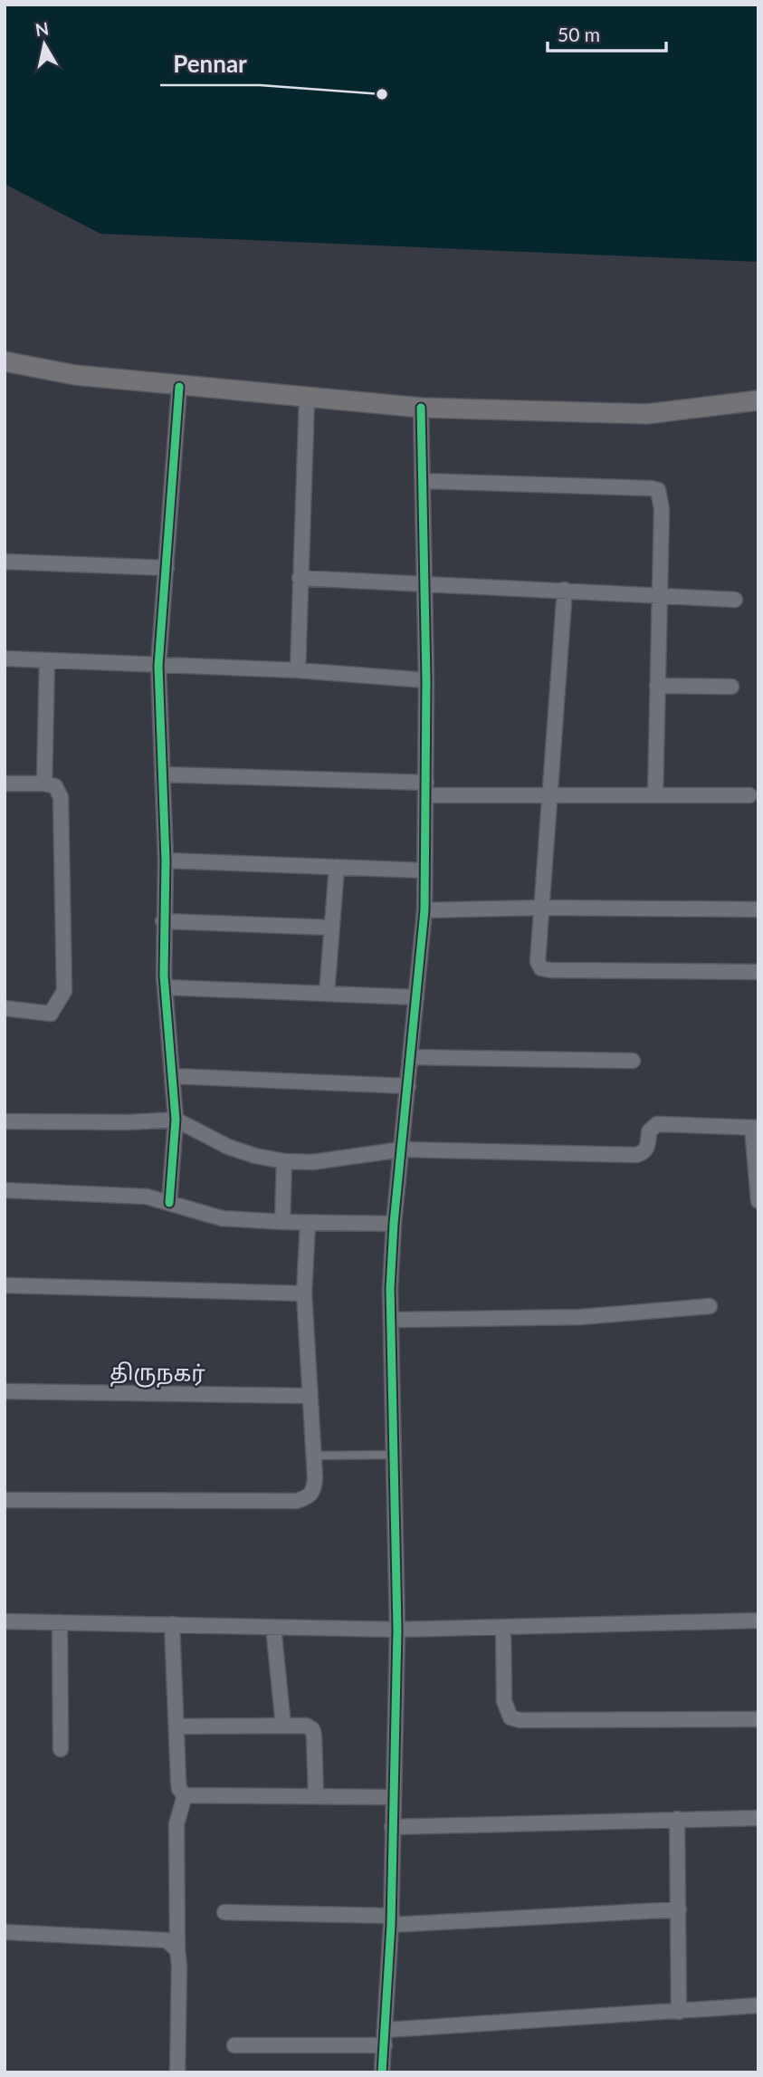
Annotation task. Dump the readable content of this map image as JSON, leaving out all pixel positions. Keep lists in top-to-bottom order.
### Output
{
  "streets": {
    "street": ["திருநகர்"]
  },
  "places": ["Pennar"],
  "scale_bar": "50 m",
  "north": "top"
}
